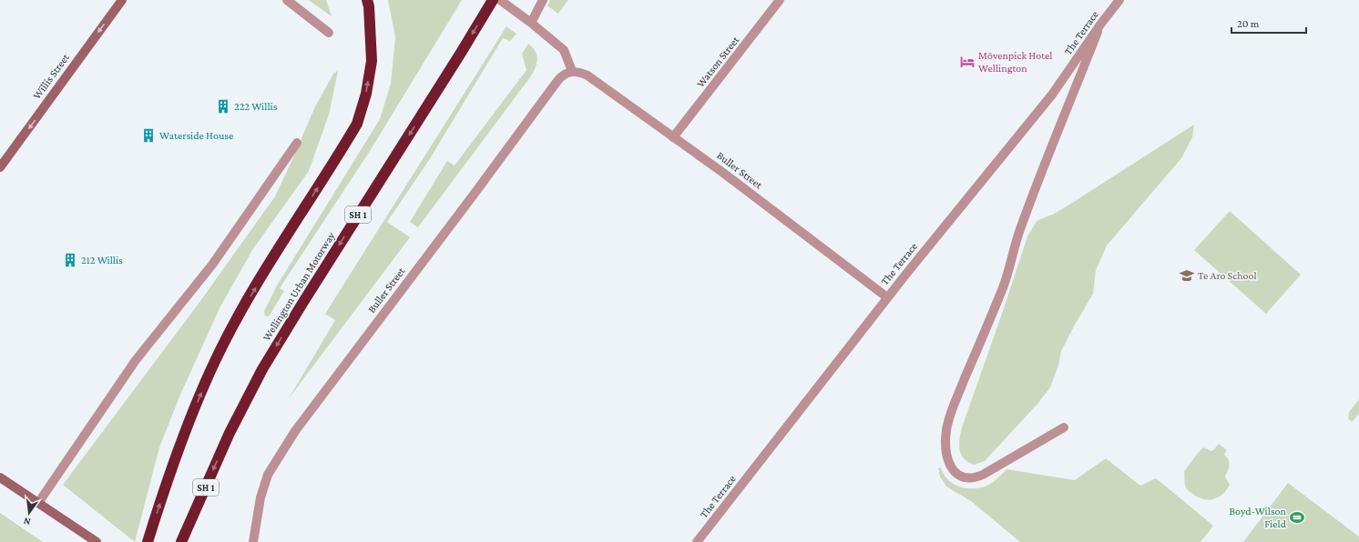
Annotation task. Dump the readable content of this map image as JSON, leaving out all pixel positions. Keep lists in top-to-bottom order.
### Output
{
  "streets": {
    "highway": ["SH 1", "Wellington Urban Motorway"],
    "main road": ["Willis Street"],
    "street": ["The Terrace", "Watson Street", "Buller Street"]
  },
  "crossings": [
    ["The Terrace", "Buller Street"],
    ["Watson Street", "Buller Street"]
  ],
  "one_way": ["Willis Street"],
  "places": {
    "hotel": ["Mövenpick Hotel Wellington"],
    "building": ["222 Willis", "Waterside House", "212 Willis"],
    "school or university": ["Te Aro School"],
    "sports": ["Boyd-Wilson Field"]
  },
  "scale_bar": "20 m",
  "north": "bottom"
}
